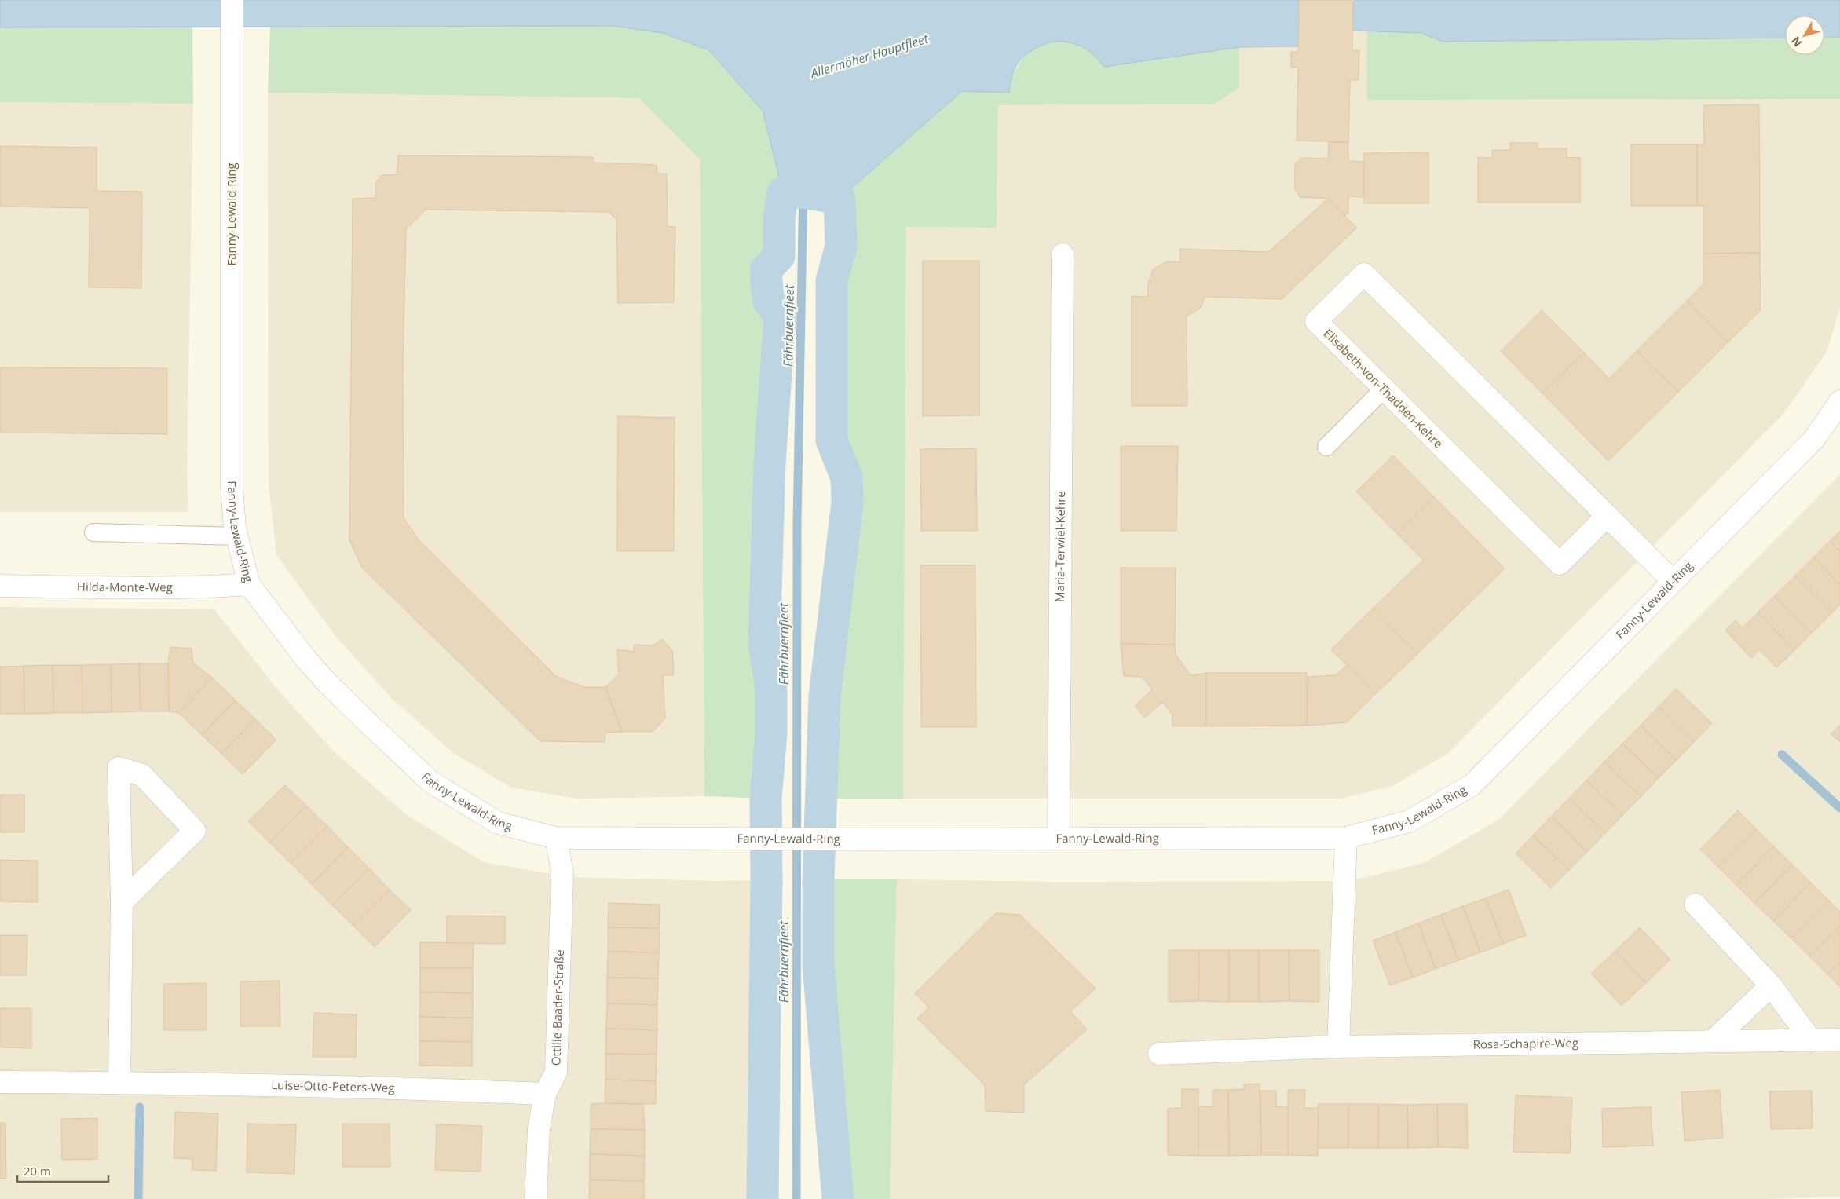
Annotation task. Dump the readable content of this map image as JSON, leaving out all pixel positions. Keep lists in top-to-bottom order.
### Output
{
  "streets": {
    "street": [
      "Fanny-Lewald-Ring",
      "Elisabeth-von-Thadden-Kehre",
      "Maria-Terwiel-Kehre",
      "Hilda-Monte-Weg",
      "Ottilie-Baader-Straße",
      "Rosa-Schapire-Weg",
      "Luise-Otto-Peters-Weg"
    ]
  },
  "crossings": [
    ["Fanny-Lewald-Ring", "Elisabeth-von-Thadden-Kehre"],
    ["Fanny-Lewald-Ring", "Maria-Terwiel-Kehre"],
    ["Fanny-Lewald-Ring", "Hilda-Monte-Weg"],
    ["Fanny-Lewald-Ring", "Ottilie-Baader-Straße"],
    ["Ottilie-Baader-Straße", "Luise-Otto-Peters-Weg"]
  ],
  "water": ["Allermöher Hauptfleet", "Fährbuernfleet"],
  "scale_bar": "20 m",
  "north": "bottom left"
}
